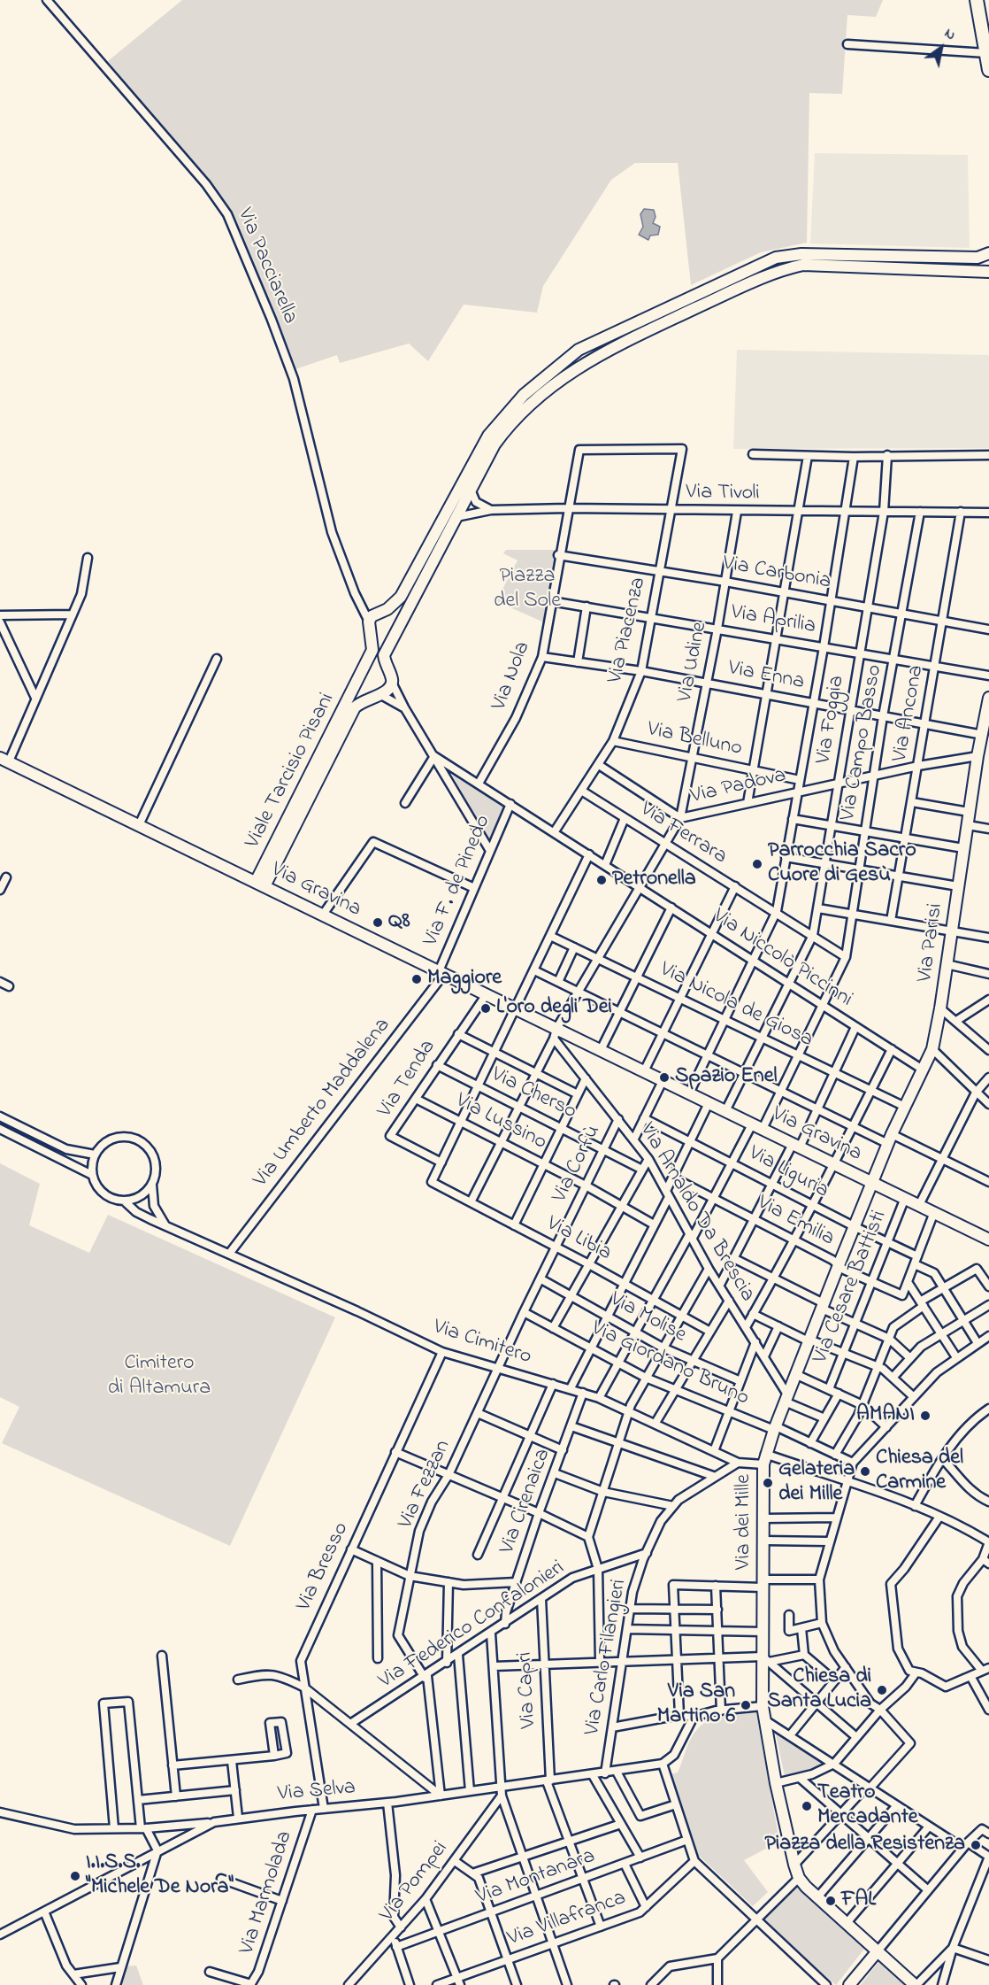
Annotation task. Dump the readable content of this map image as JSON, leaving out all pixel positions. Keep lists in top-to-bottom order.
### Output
{
  "streets": {
    "main road": [
      "Viale Tarcisio Pisani",
      "Via Gravina",
      "Via Parisi",
      "Via dei Mille"
    ],
    "street": [
      "Via Pacciarella",
      "Via Tivoli",
      "Via Carbonia",
      "Via Aprilia",
      "Via Piacenza",
      "Via Udine",
      "Via Nola",
      "Via Enna",
      "Via Ancona",
      "Via Foggia",
      "Via Belluno",
      "Via Campo Basso",
      "Via Padova",
      "Via Ferrara",
      "Via F. de Pinedo",
      "Via Niccolò Piccinni",
      "Via Nicola de Giosa",
      "Via Tenda",
      "Via Cherso",
      "Via Umberto Maddalena",
      "Via Lussino",
      "Via Corfù",
      "Via Liguria",
      "Via Arnaldo Da Brescia",
      "Via Emilia",
      "Via Libia",
      "Via Cesare Battisti",
      "Via Molise",
      "Via Cimitero",
      "Via Giordano Bruno",
      "Via Fezzan",
      "Via Cirenaica",
      "Via Bresso",
      "Via Federico Confalonieri",
      "Via Carlo Filangieri",
      "Via Capri",
      "Via Selva",
      "Via Montanara",
      "Via Pompei",
      "Via Marmolada",
      "Via Villafranca"
    ]
  },
  "crossings": [
    ["Via Pacciarella", "Viale Tarcisio Pisani"],
    ["Via Tivoli", "Via Piacenza"],
    ["Via Tivoli", "Via Udine"],
    ["Via Tivoli", "Via Nola"],
    ["Via Tivoli", "Via Ancona"],
    ["Via Tivoli", "Via Foggia"],
    ["Via Tivoli", "Via Campo Basso"],
    ["Via Carbonia", "Via Piacenza"],
    ["Via Carbonia", "Via Udine"],
    ["Via Carbonia", "Via Nola"],
    ["Via Carbonia", "Via Ancona"],
    ["Via Carbonia", "Via Foggia"],
    ["Via Carbonia", "Via Campo Basso"],
    ["Via Aprilia", "Via Piacenza"],
    ["Via Aprilia", "Via Udine"],
    ["Via Aprilia", "Via Nola"],
    ["Via Aprilia", "Via Ancona"],
    ["Via Aprilia", "Via Foggia"],
    ["Via Aprilia", "Via Campo Basso"],
    ["Via Piacenza", "Via Nola"],
    ["Via Piacenza", "Via Enna"],
    ["Via Piacenza", "Via Belluno"],
    ["Via Piacenza", "Via Ferrara"],
    ["Via Piacenza", "Via Niccolò Piccinni"],
    ["Via Udine", "Via Enna"],
    ["Via Udine", "Via Belluno"],
    ["Via Udine", "Via Padova"],
    ["Via Nola", "Via Enna"],
    ["Via Nola", "Via Niccolò Piccinni"],
    ["Via Enna", "Via Ancona"],
    ["Via Enna", "Via Foggia"],
    ["Via Enna", "Via Campo Basso"],
    ["Via Enna", "Via Parisi"],
    ["Via Ancona", "Via Padova"],
    ["Via Foggia", "Via Padova"],
    ["Via Foggia", "Via Ferrara"],
    ["Via Foggia", "Via Gravina"],
    ["Via Foggia", "Via Niccolò Piccinni"],
    ["Via Foggia", "Via Nicola de Giosa"],
    ["Via Campo Basso", "Via Padova"],
    ["Via Campo Basso", "Via Ferrara"],
    ["Via Campo Basso", "Via Gravina"],
    ["Via Campo Basso", "Via Niccolò Piccinni"],
    ["Via Campo Basso", "Via Nicola de Giosa"],
    ["Viale Tarcisio Pisani", "Via Gravina"],
    ["Via Padova", "Via Ferrara"],
    ["Via Padova", "Via Parisi"],
    ["Via Padova", "Via Niccolò Piccinni"],
    ["Via F. de Pinedo", "Via Gravina"],
    ["Via F. de Pinedo", "Via Niccolò Piccinni"],
    ["Via F. de Pinedo", "Via Umberto Maddalena"],
    ["Via Gravina", "Via Parisi"],
    ["Via Gravina", "Via Tenda"],
    ["Via Gravina", "Via Umberto Maddalena"],
    ["Via Gravina", "Via Arnaldo Da Brescia"],
    ["Via Gravina", "Via Cesare Battisti"],
    ["Via Gravina", "Via dei Mille"],
    ["Via Parisi", "Via Niccolò Piccinni"],
    ["Via Parisi", "Via Nicola de Giosa"],
    ["Via Parisi", "Via dei Mille"],
    ["Via Tenda", "Via Cherso"],
    ["Via Tenda", "Via Lussino"],
    ["Via Tenda", "Via Libia"],
    ["Via Cherso", "Via Corfù"],
    ["Via Umberto Maddalena", "Via Cimitero"],
    ["Via Lussino", "Via Corfù"],
    ["Via Corfù", "Via Arnaldo Da Brescia"],
    ["Via Corfù", "Via Libia"],
    ["Via Corfù", "Via Molise"],
    ["Via Corfù", "Via Cimitero"],
    ["Via Corfù", "Via Giordano Bruno"],
    ["Via Corfù", "Via Fezzan"],
    ["Via Liguria", "Via Cesare Battisti"],
    ["Via Liguria", "Via dei Mille"],
    ["Via Arnaldo Da Brescia", "Via dei Mille"],
    ["Via Emilia", "Via Cesare Battisti"],
    ["Via Emilia", "Via dei Mille"],
    ["Via Cimitero", "Via Fezzan"],
    ["Via Cimitero", "Via Cirenaica"],
    ["Via Cimitero", "Via dei Mille"],
    ["Via Cimitero", "Via Bresso"],
    ["Via Cimitero", "Via Carlo Filangieri"],
    ["Via Giordano Bruno", "Via dei Mille"],
    ["Via Fezzan", "Via Federico Confalonieri"],
    ["Via Cirenaica", "Via Federico Confalonieri"],
    ["Via Bresso", "Via Selva"],
    ["Via Federico Confalonieri", "Via Carlo Filangieri"],
    ["Via Federico Confalonieri", "Via Capri"],
    ["Via Carlo Filangieri", "Via Selva"],
    ["Via Capri", "Via Selva"],
    ["Via Capri", "Via Montanara"],
    ["Via Capri", "Via Villafranca"],
    ["Via Selva", "Via Pompei"],
    ["Via Selva", "Via Marmolada"]
  ],
  "parks": ["Piazza del Sole", "Cimitero di Altamura"],
  "places": [
    "Parrocchia Sacro Cuore di Gesù",
    "Petronella",
    "Q8",
    "Maggiore",
    "L'oro degli Dei",
    "Spazio Enel",
    "AMANI",
    "Chiesa del Carmine",
    "Gelateria dei Mille",
    "Chiesa di Santa Lucia",
    "Via San Martino 6",
    "Teatro Mercadante",
    "Piazza della Resistenza",
    "I.I.S.S. \"Michele De Nora\"",
    "FAL"
  ],
  "north": "top right"
}
